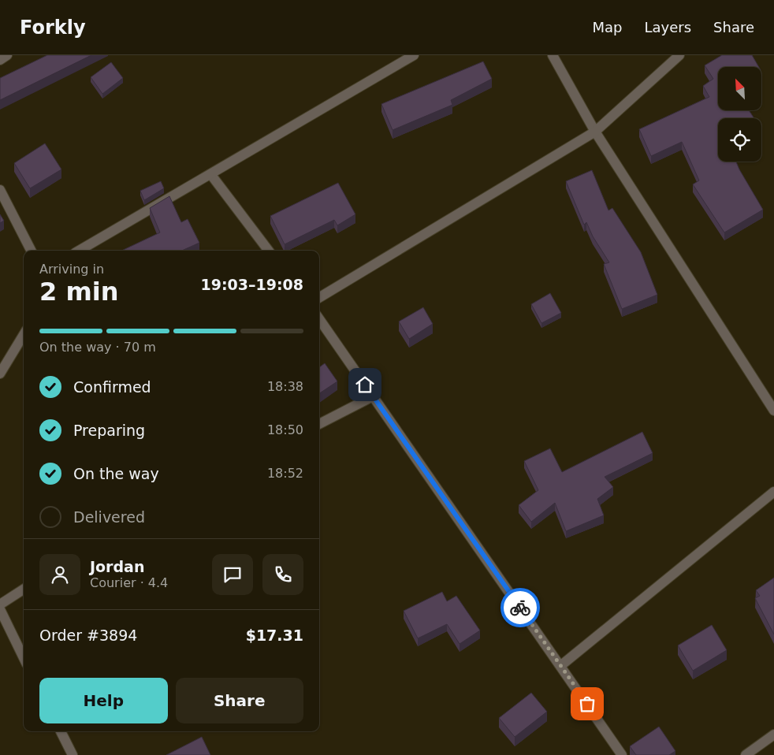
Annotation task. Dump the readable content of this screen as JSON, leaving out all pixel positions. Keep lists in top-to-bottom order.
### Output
{
  "north": "top left",
  "page": {
    "header": "Forkly",
    "nav": ["Map", "Layers", "Share"],
    "heading": ["2 min", "Arriving in", "19:03–19:08"],
    "panel": [
      "Jordan",
      "Courier · 4.4",
      "Order #3894",
      "$17.31"
    ],
    "bar": "On the way · 70 m",
    "list": [
      ["Confirmed", "18:38"],
      ["Preparing", "18:50"],
      ["On the way", "18:52"],
      "Delivered"
    ],
    "buttons": ["Help", "Share"]
  }
}
